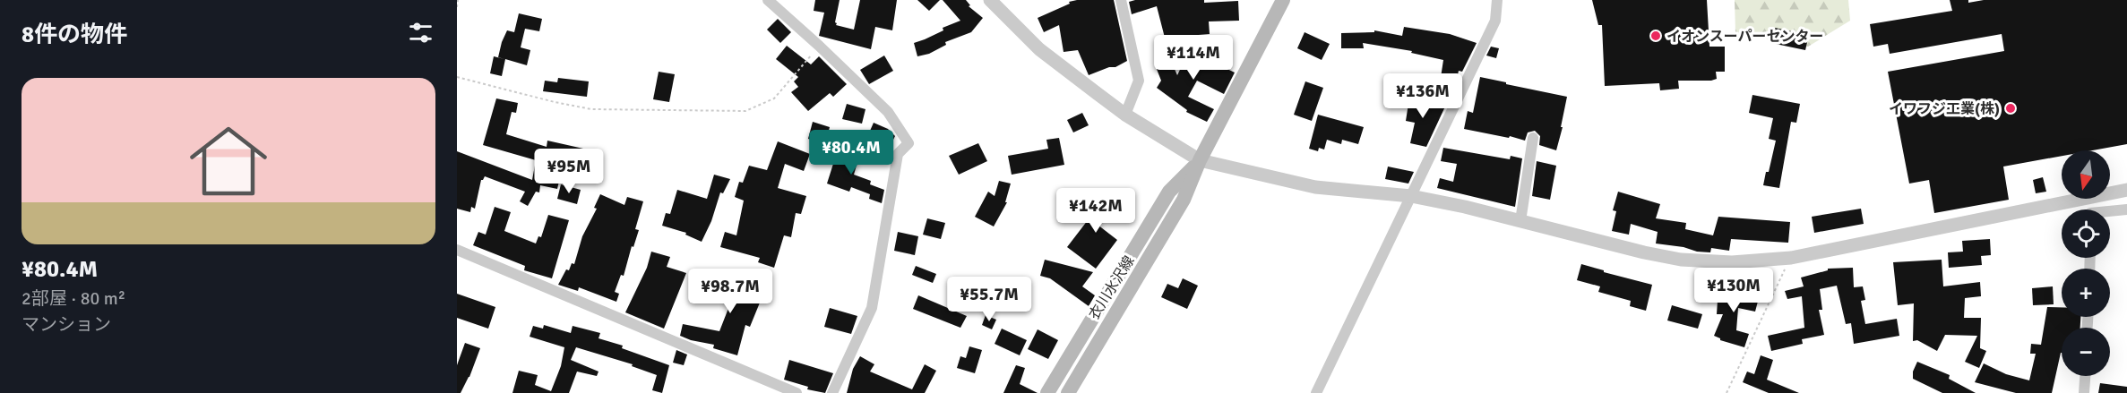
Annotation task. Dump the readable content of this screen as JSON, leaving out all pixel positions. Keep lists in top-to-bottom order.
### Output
{
  "streets": {
    "main road": ["衣川水沢線"]
  },
  "places": ["イオンスーパーセンター", "イワフジ工業(株)"],
  "north": "bottom",
  "page": {
    "heading": "8件の物件",
    "price": [
      "¥114M",
      "¥136M",
      "¥80.4M",
      "¥95M",
      "¥142M",
      "¥130M",
      "¥98.7M",
      "¥55.7M"
    ],
    "list": [
      {
        "name": "¥80.4M",
        "note": "2部屋 · 80 m² · マンション"
      }
    ],
    "map_buttons": ["+", "−"]
  }
}
